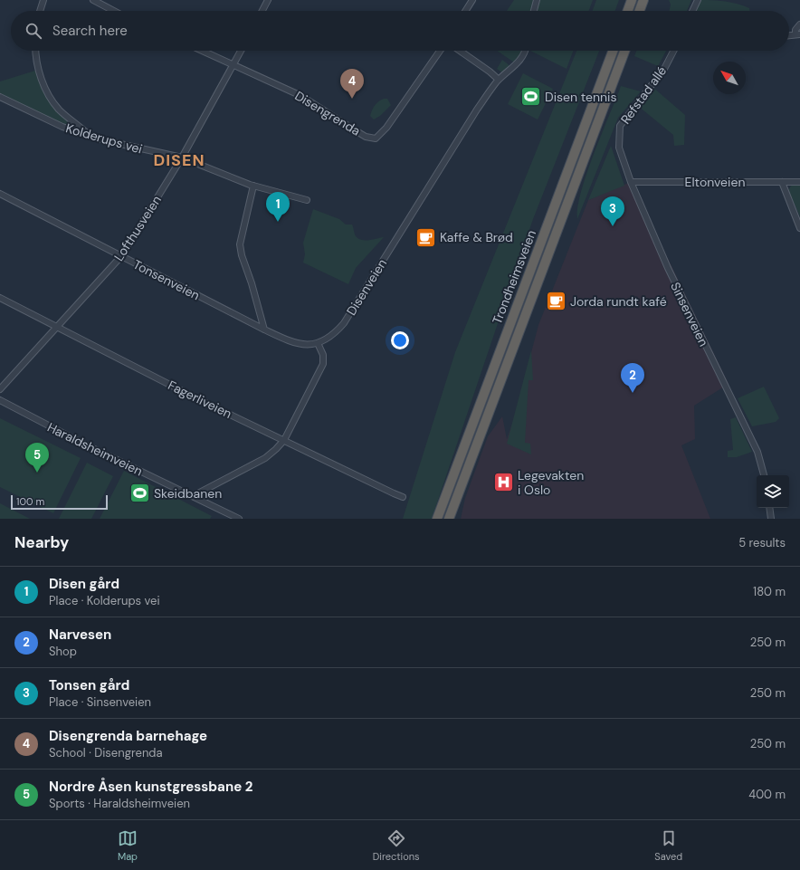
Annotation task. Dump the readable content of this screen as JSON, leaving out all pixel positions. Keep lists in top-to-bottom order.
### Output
{
  "streets": {
    "highway": ["Trondheimsveien"],
    "street": [
      "Refstad allé",
      "Disengrenda",
      "Kolderups vei",
      "Eltonveien",
      "Lofthusveien",
      "Tonsenveien",
      "Disenveien",
      "Sinsenveien",
      "Fagerliveien",
      "Haraldsheimveien"
    ]
  },
  "crossings": [
    ["Refstad allé", "Sinsenveien"],
    ["Disengrenda", "Lofthusveien"],
    ["Kolderups vei", "Lofthusveien"],
    ["Eltonveien", "Sinsenveien"],
    ["Lofthusveien", "Tonsenveien"],
    ["Lofthusveien", "Fagerliveien"],
    ["Tonsenveien", "Disenveien"]
  ],
  "districts": ["DISEN"],
  "places": {
    "sports": ["Disen tennis", "Skeidbanen"],
    "cafe": ["Kaffe & Brød", "Jorda rundt kafé"],
    "hospital": ["Legevakten i Oslo"]
  },
  "scale_bar": "100 m",
  "north": "top left",
  "page": {
    "search": "Search here",
    "pins": [
      "4",
      "1",
      "3",
      "2",
      "5"
    ],
    "scale": "100 m",
    "heading": ["Nearby", "5 results"],
    "list": [
      {
        "mark": "1",
        "name": "Disen gård",
        "note": "Place · Kolderups vei",
        "value": "180 m"
      },
      {
        "mark": "2",
        "name": "Narvesen",
        "note": "Shop",
        "value": "250 m"
      },
      {
        "mark": "3",
        "name": "Tonsen gård",
        "note": "Place · Sinsenveien",
        "value": "250 m"
      },
      {
        "mark": "4",
        "name": "Disengrenda barnehage",
        "note": "School · Disengrenda",
        "value": "250 m"
      },
      {
        "mark": "5",
        "name": "Nordre Åsen kunstgressbane 2",
        "note": "Sports · Haraldsheimveien",
        "value": "400 m"
      }
    ],
    "nav": ["Map", "Directions", "Saved"]
  }
}
